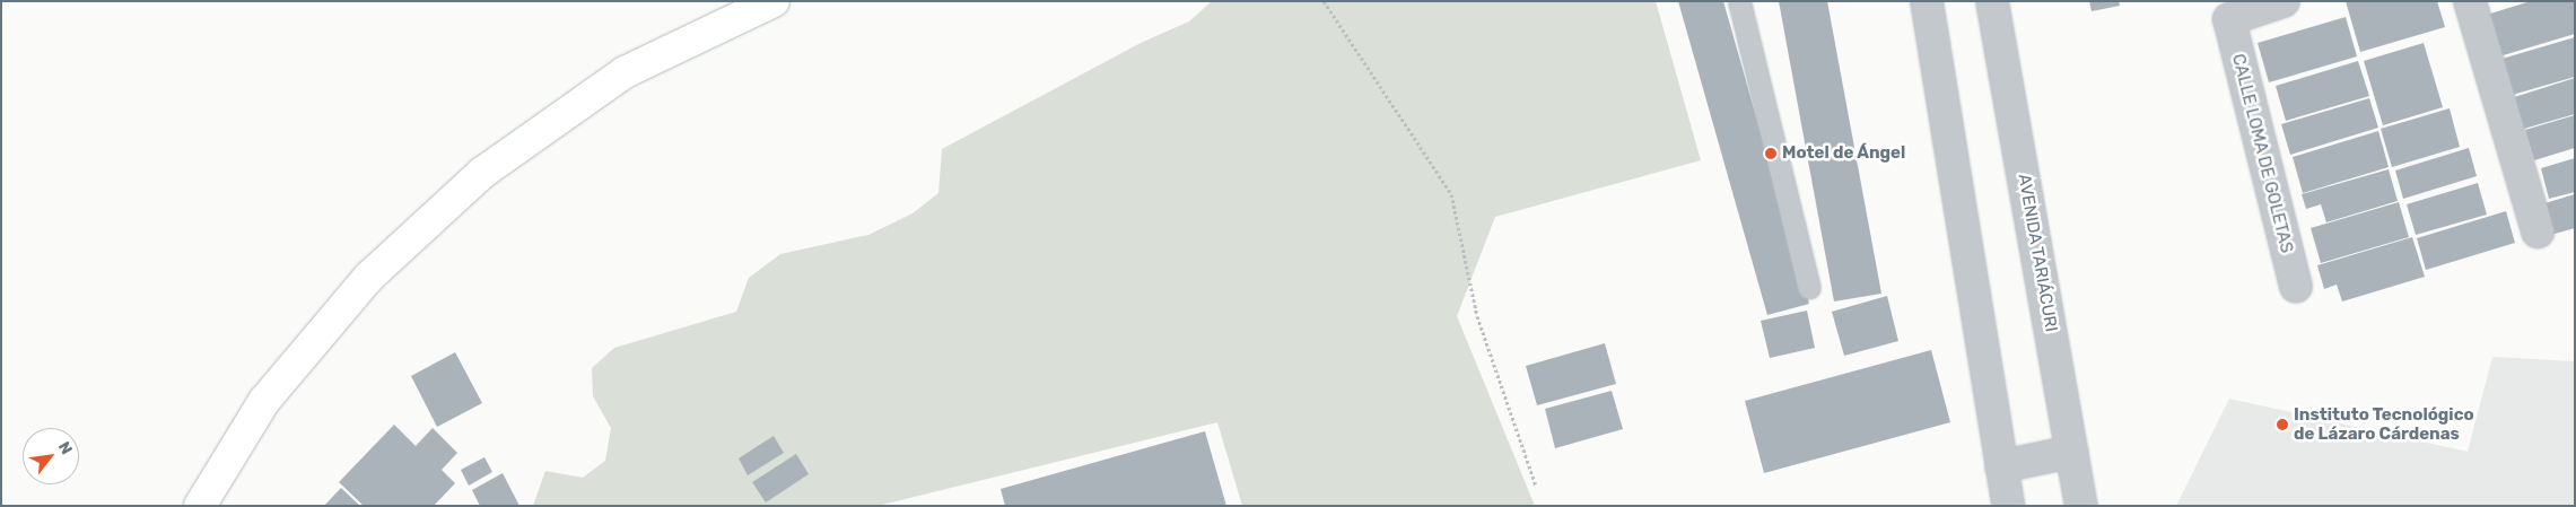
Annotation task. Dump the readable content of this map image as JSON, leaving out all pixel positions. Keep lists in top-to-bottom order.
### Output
{
  "streets": {
    "street": ["CALLE LOMA DE GOLETAS", "AVENIDA TARIÁCURI"]
  },
  "places": ["Motel de Ángel", "Instituto Tecnológico de Lázaro Cárdenas"],
  "north": "top right"
}
